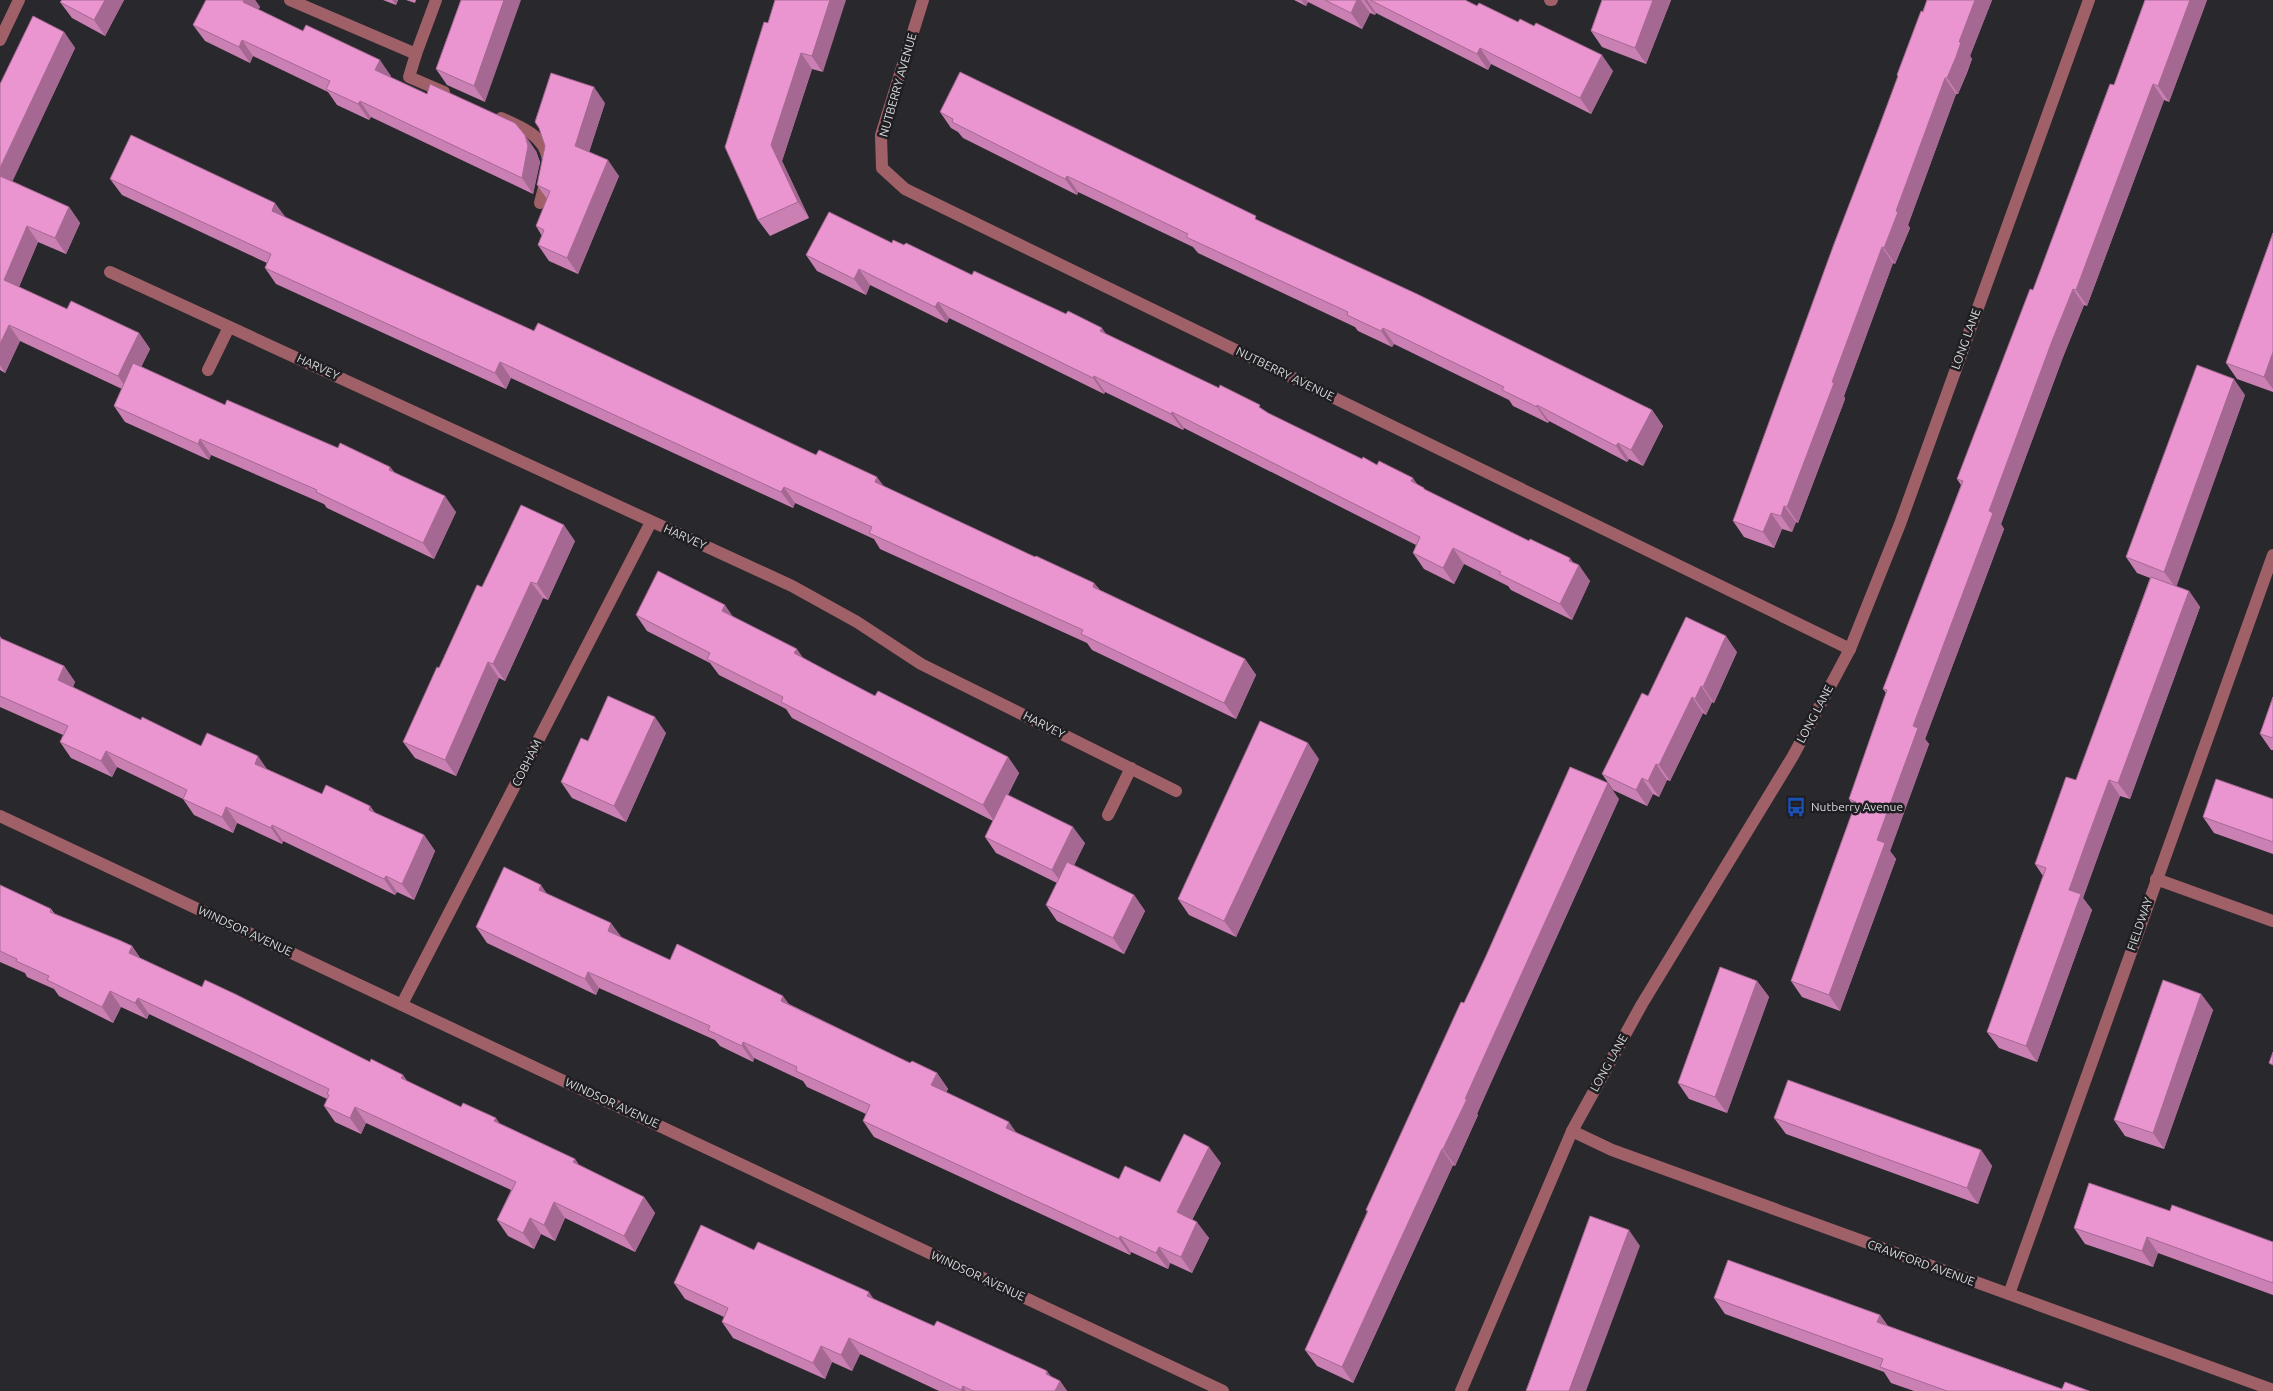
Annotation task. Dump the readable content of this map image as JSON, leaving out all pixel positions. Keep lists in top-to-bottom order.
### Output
{
  "streets": {
    "street": [
      "NUTBERRY AVENUE",
      "LONG LANE",
      "HARVEY",
      "COBHAM",
      "FIELDWAY",
      "WINDSOR AVENUE",
      "CRAWFORD AVENUE"
    ]
  },
  "crossings": [
    ["NUTBERRY AVENUE", "LONG LANE"],
    ["LONG LANE", "CRAWFORD AVENUE"],
    ["HARVEY", "COBHAM"],
    ["COBHAM", "WINDSOR AVENUE"],
    ["FIELDWAY", "CRAWFORD AVENUE"]
  ],
  "places": {
    "bus stop": ["Nutberry Avenue"]
  }
}
